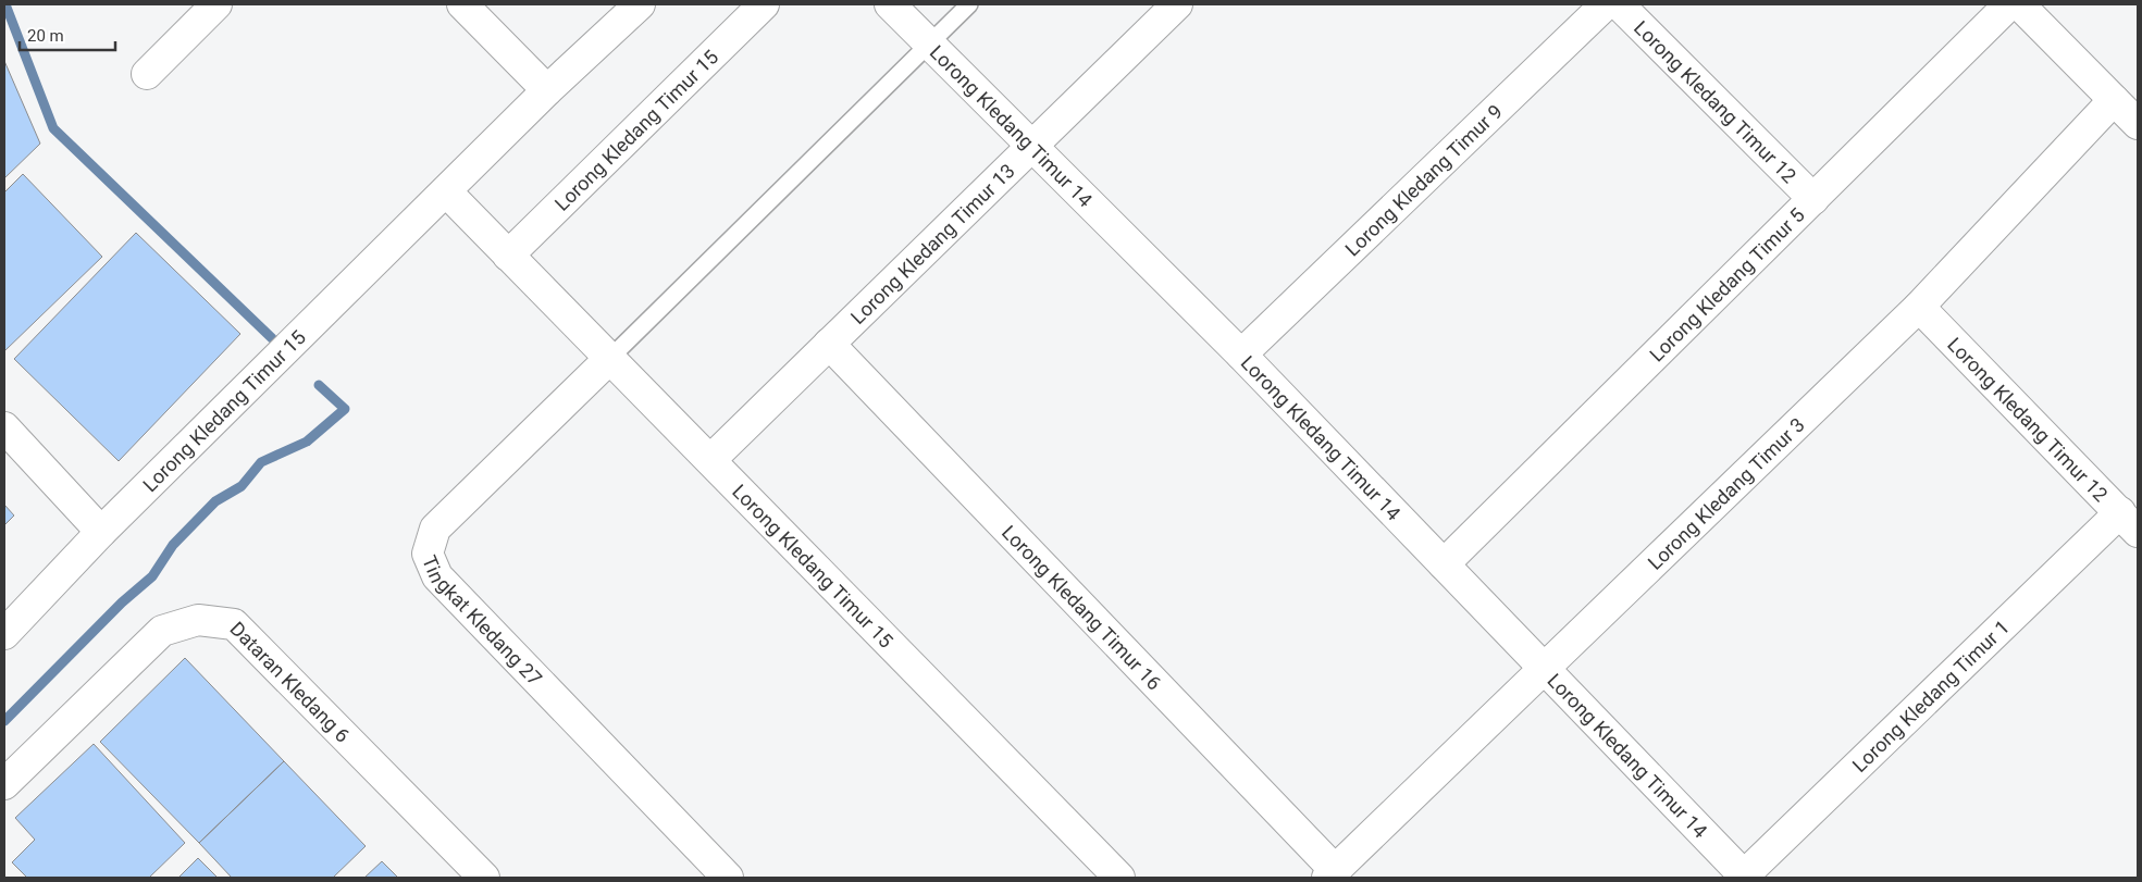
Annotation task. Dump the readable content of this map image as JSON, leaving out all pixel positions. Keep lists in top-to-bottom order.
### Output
{
  "streets": {
    "street": [
      "Lorong Kledang Timur 12",
      "Lorong Kledang Timur 14",
      "Lorong Kledang Timur 15",
      "Lorong Kledang Timur 9",
      "Lorong Kledang Timur 13",
      "Lorong Kledang Timur 5",
      "Lorong Kledang Timur 3",
      "Lorong Kledang Timur 16",
      "Tingkat Kledang 27",
      "Dataran Kledang 6",
      "Lorong Kledang Timur 1"
    ]
  },
  "crossings": [
    ["Lorong Kledang Timur 12", "Lorong Kledang Timur 5"],
    ["Lorong Kledang Timur 12", "Lorong Kledang Timur 3"],
    ["Lorong Kledang Timur 12", "Lorong Kledang Timur 1"],
    ["Lorong Kledang Timur 14", "Lorong Kledang Timur 9"],
    ["Lorong Kledang Timur 14", "Lorong Kledang Timur 13"],
    ["Lorong Kledang Timur 14", "Lorong Kledang Timur 5"],
    ["Lorong Kledang Timur 14", "Lorong Kledang Timur 3"],
    ["Lorong Kledang Timur 14", "Lorong Kledang Timur 1"],
    ["Lorong Kledang Timur 15", "Lorong Kledang Timur 13"],
    ["Lorong Kledang Timur 15", "Tingkat Kledang 27"],
    ["Lorong Kledang Timur 13", "Lorong Kledang Timur 16"],
    ["Lorong Kledang Timur 3", "Lorong Kledang Timur 16"]
  ],
  "scale_bar": "20 m"
}
